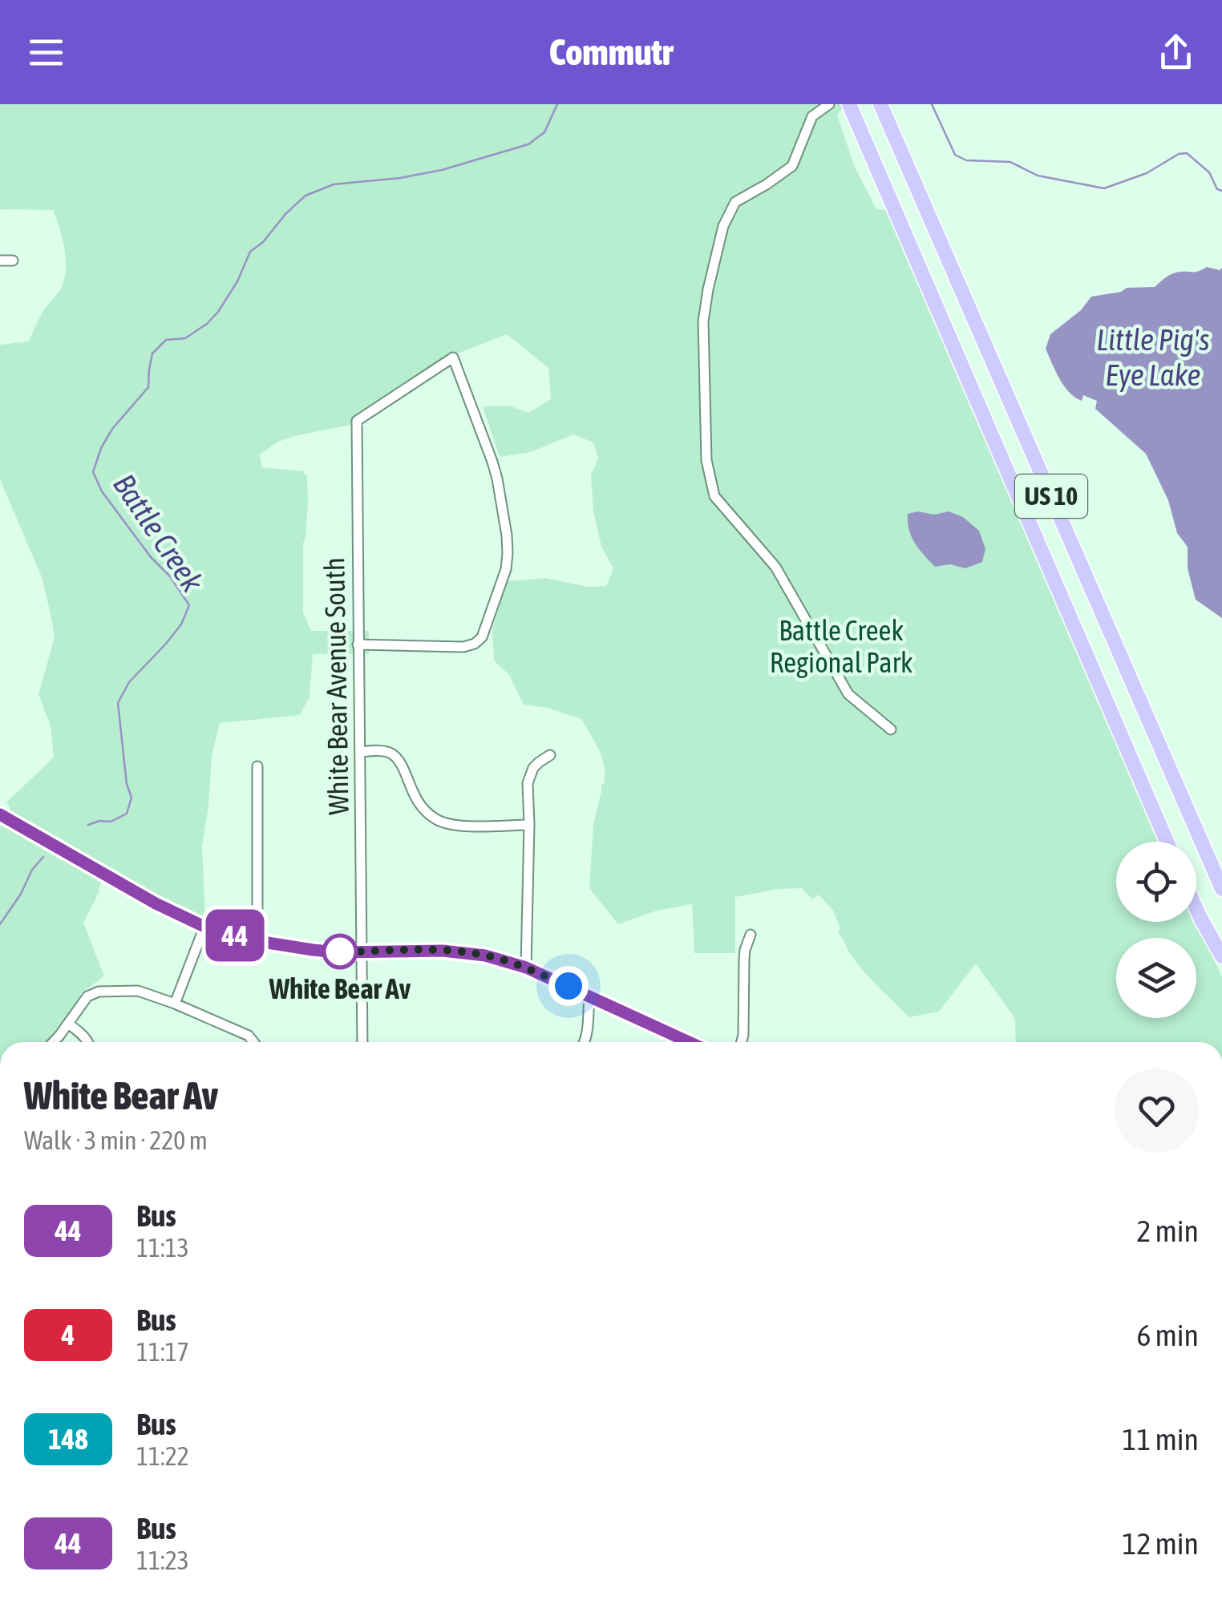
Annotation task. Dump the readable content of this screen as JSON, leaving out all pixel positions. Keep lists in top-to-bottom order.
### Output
{
  "streets": {
    "highway": ["US 10"],
    "street": ["White Bear Avenue South"]
  },
  "water": ["Little Pig's Eye Lake", "Battle Creek"],
  "parks": ["Battle Creek Regional Park"],
  "places": ["White Bear Av"],
  "lines": ["bus line 44"],
  "page": {
    "header": "Commutr",
    "on_map": "44",
    "heading": ["White Bear Av", "Walk · 3 min · 220 m"],
    "list": [
      {
        "mark": "44",
        "name": "Bus",
        "note": "11:13",
        "value": "2 min"
      },
      {
        "mark": "4",
        "name": "Bus",
        "note": "11:17",
        "value": "6 min"
      },
      {
        "mark": "148",
        "name": "Bus",
        "note": "11:22",
        "value": "11 min"
      },
      {
        "mark": "44",
        "name": "Bus",
        "note": "11:23",
        "value": "12 min"
      }
    ]
  }
}
